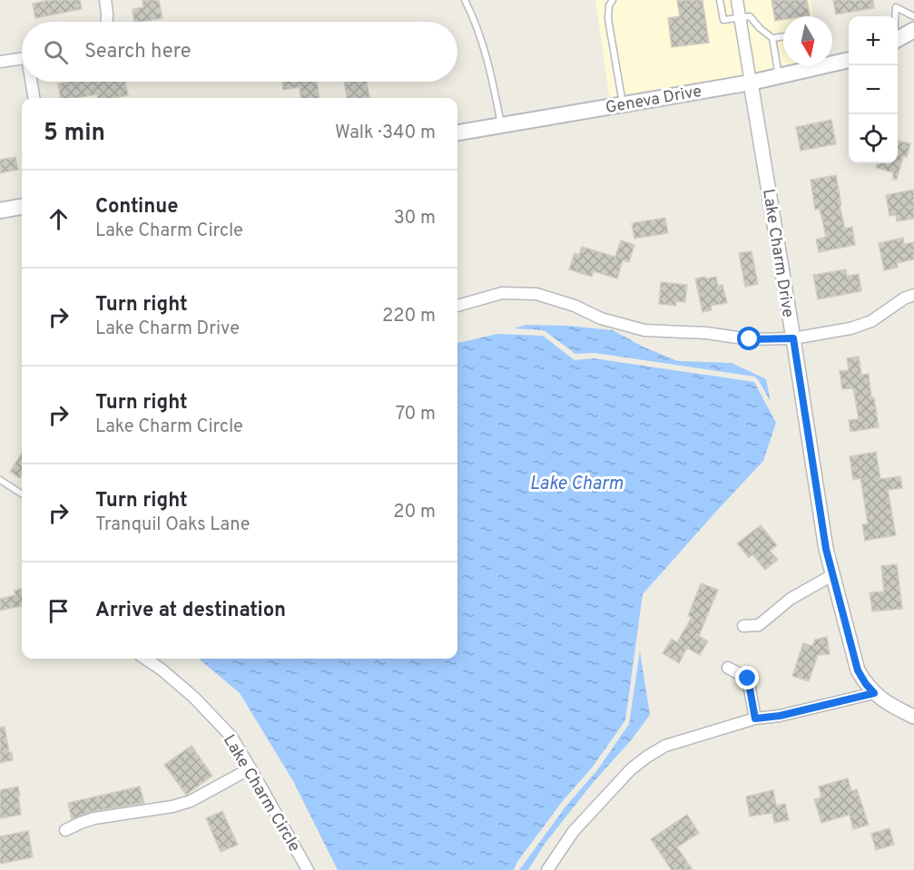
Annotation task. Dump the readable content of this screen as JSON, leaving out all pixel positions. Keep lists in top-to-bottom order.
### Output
{
  "streets": {
    "main road": ["Geneva Drive"],
    "street": ["Lake Charm Drive", "Lake Charm Circle"]
  },
  "crossings": [
    ["Geneva Drive", "Lake Charm Drive"]
  ],
  "water": ["Lake Charm"],
  "north": "bottom",
  "page": {
    "map_buttons": ["+", "−"],
    "search": "Search here",
    "heading": ["5 min", "Walk · 340 m"],
    "list": [
      ["Continue", "Lake Charm Circle", "30 m"],
      ["Turn right", "Lake Charm Drive", "220 m"],
      ["Turn right", "Lake Charm Circle", "70 m"],
      ["Turn right", "Tranquil Oaks Lane", "20 m"],
      "Arrive at destination"
    ]
  }
}
